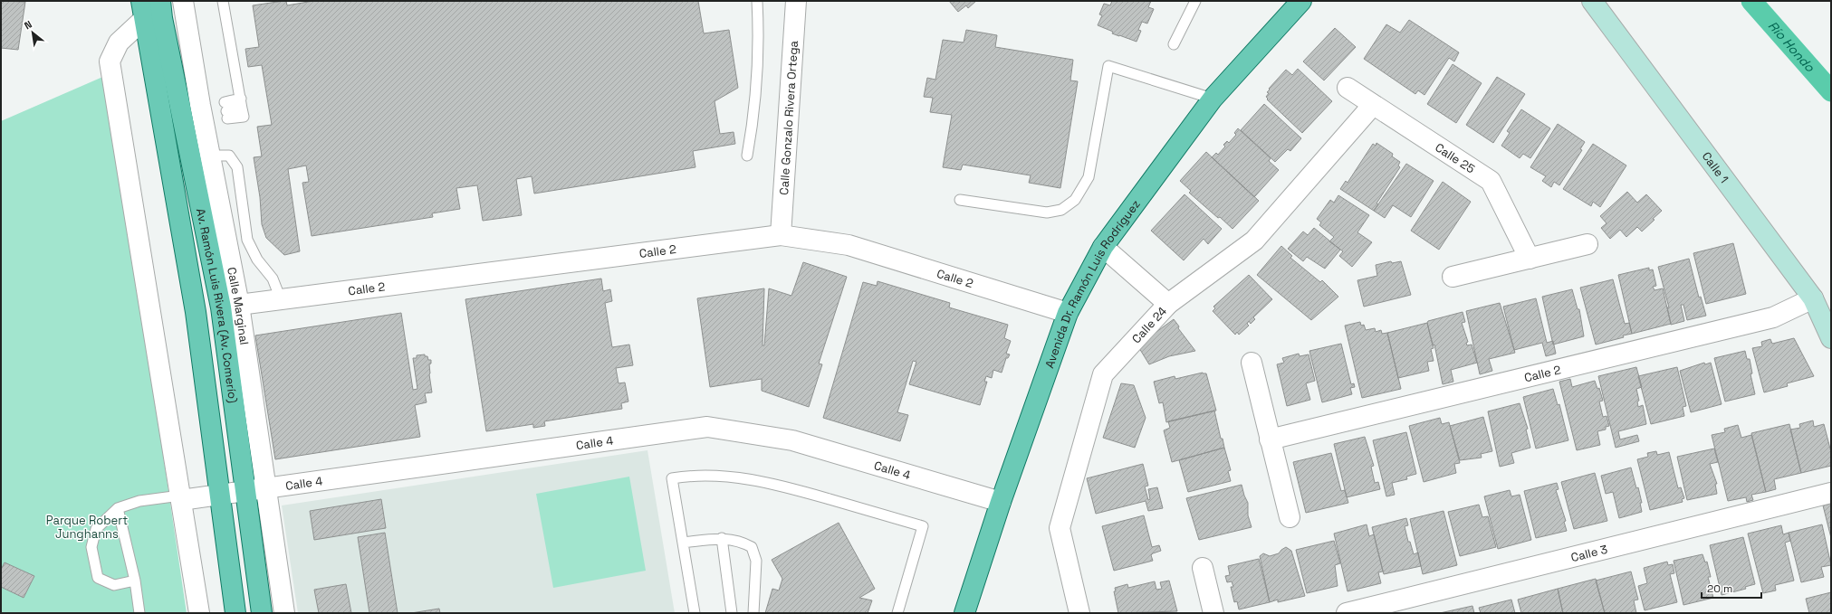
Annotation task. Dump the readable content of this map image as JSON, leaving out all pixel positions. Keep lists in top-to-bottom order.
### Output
{
  "streets": {
    "main road": ["Avenida Dr. Ramón Luis Rodríguez", "Av. Ramón Luis Rivera (Av. Comerío)"],
    "street": [
      "Calle Gonzalo Rivera Ortega",
      "Calle 25",
      "Calle 1",
      "Calle 2",
      "Calle Marginal",
      "Calle 24",
      "Calle 4",
      "Calle 3"
    ]
  },
  "crossings": [
    ["Calle Gonzalo Rivera Ortega", "Calle 2"],
    ["Calle 25", "Calle 24"],
    ["Calle 1", "Calle 2"],
    ["Calle 2", "Avenida Dr. Ramón Luis Rodríguez"],
    ["Calle 2", "Calle Marginal"],
    ["Avenida Dr. Ramón Luis Rodríguez", "Calle 4"],
    ["Av. Ramón Luis Rivera (Av. Comerío)", "Calle 4"],
    ["Calle Marginal", "Calle 4"]
  ],
  "water": ["Río Hondo"],
  "parks": ["Parque Robert Junghanns"],
  "scale_bar": "20 m",
  "north": "top left"
}
